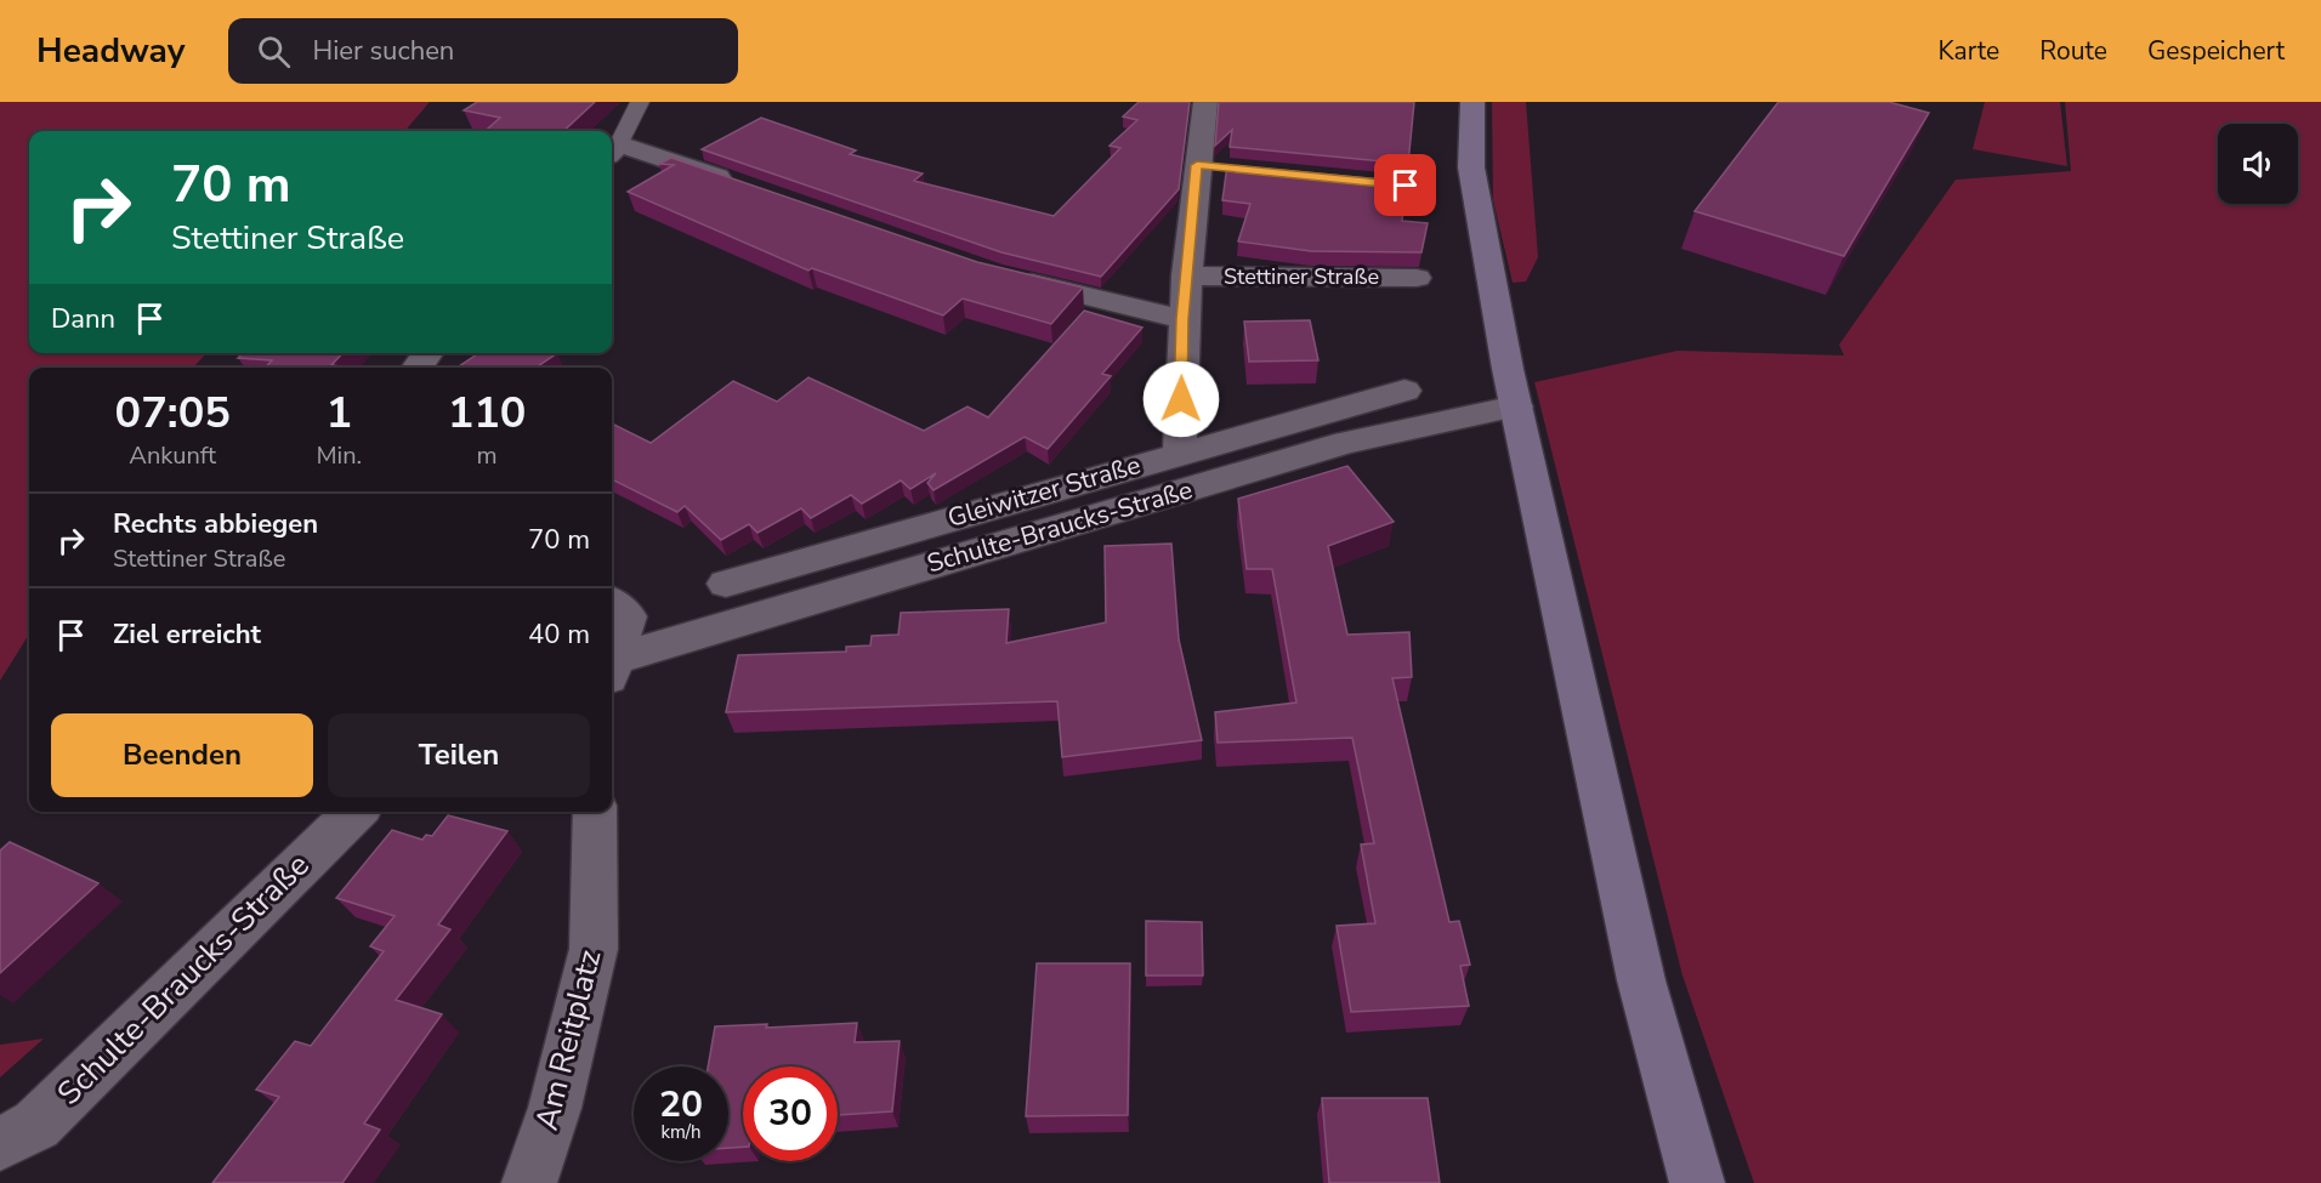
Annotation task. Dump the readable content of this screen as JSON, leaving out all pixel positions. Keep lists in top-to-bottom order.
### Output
{
  "streets": {
    "street": [
      "Stettiner Straße",
      "Gleiwitzer Straße",
      "Schulte-Braucks-Straße",
      "Am Reitplatz"
    ]
  },
  "crossings": [
    ["Stettiner Straße", "Gleiwitzer Straße"]
  ],
  "page": {
    "header": "Headway",
    "search": "Hier suchen",
    "nav": ["Karte", "Route", "Gespeichert"],
    "turn": ["70 m", "Stettiner Straße"],
    "then": "Dann",
    "eta": [
      "07:05",
      "Ankunft",
      "1",
      "Min.",
      "110",
      "m"
    ],
    "list": [
      {
        "name": "Rechts abbiegen",
        "note": "Stettiner Straße",
        "value": "70 m"
      },
      {
        "name": "Ziel erreicht",
        "value": "40 m"
      }
    ],
    "buttons": ["Beenden", "Teilen"],
    "speed": "20 km/h",
    "limit": "30"
  }
}
